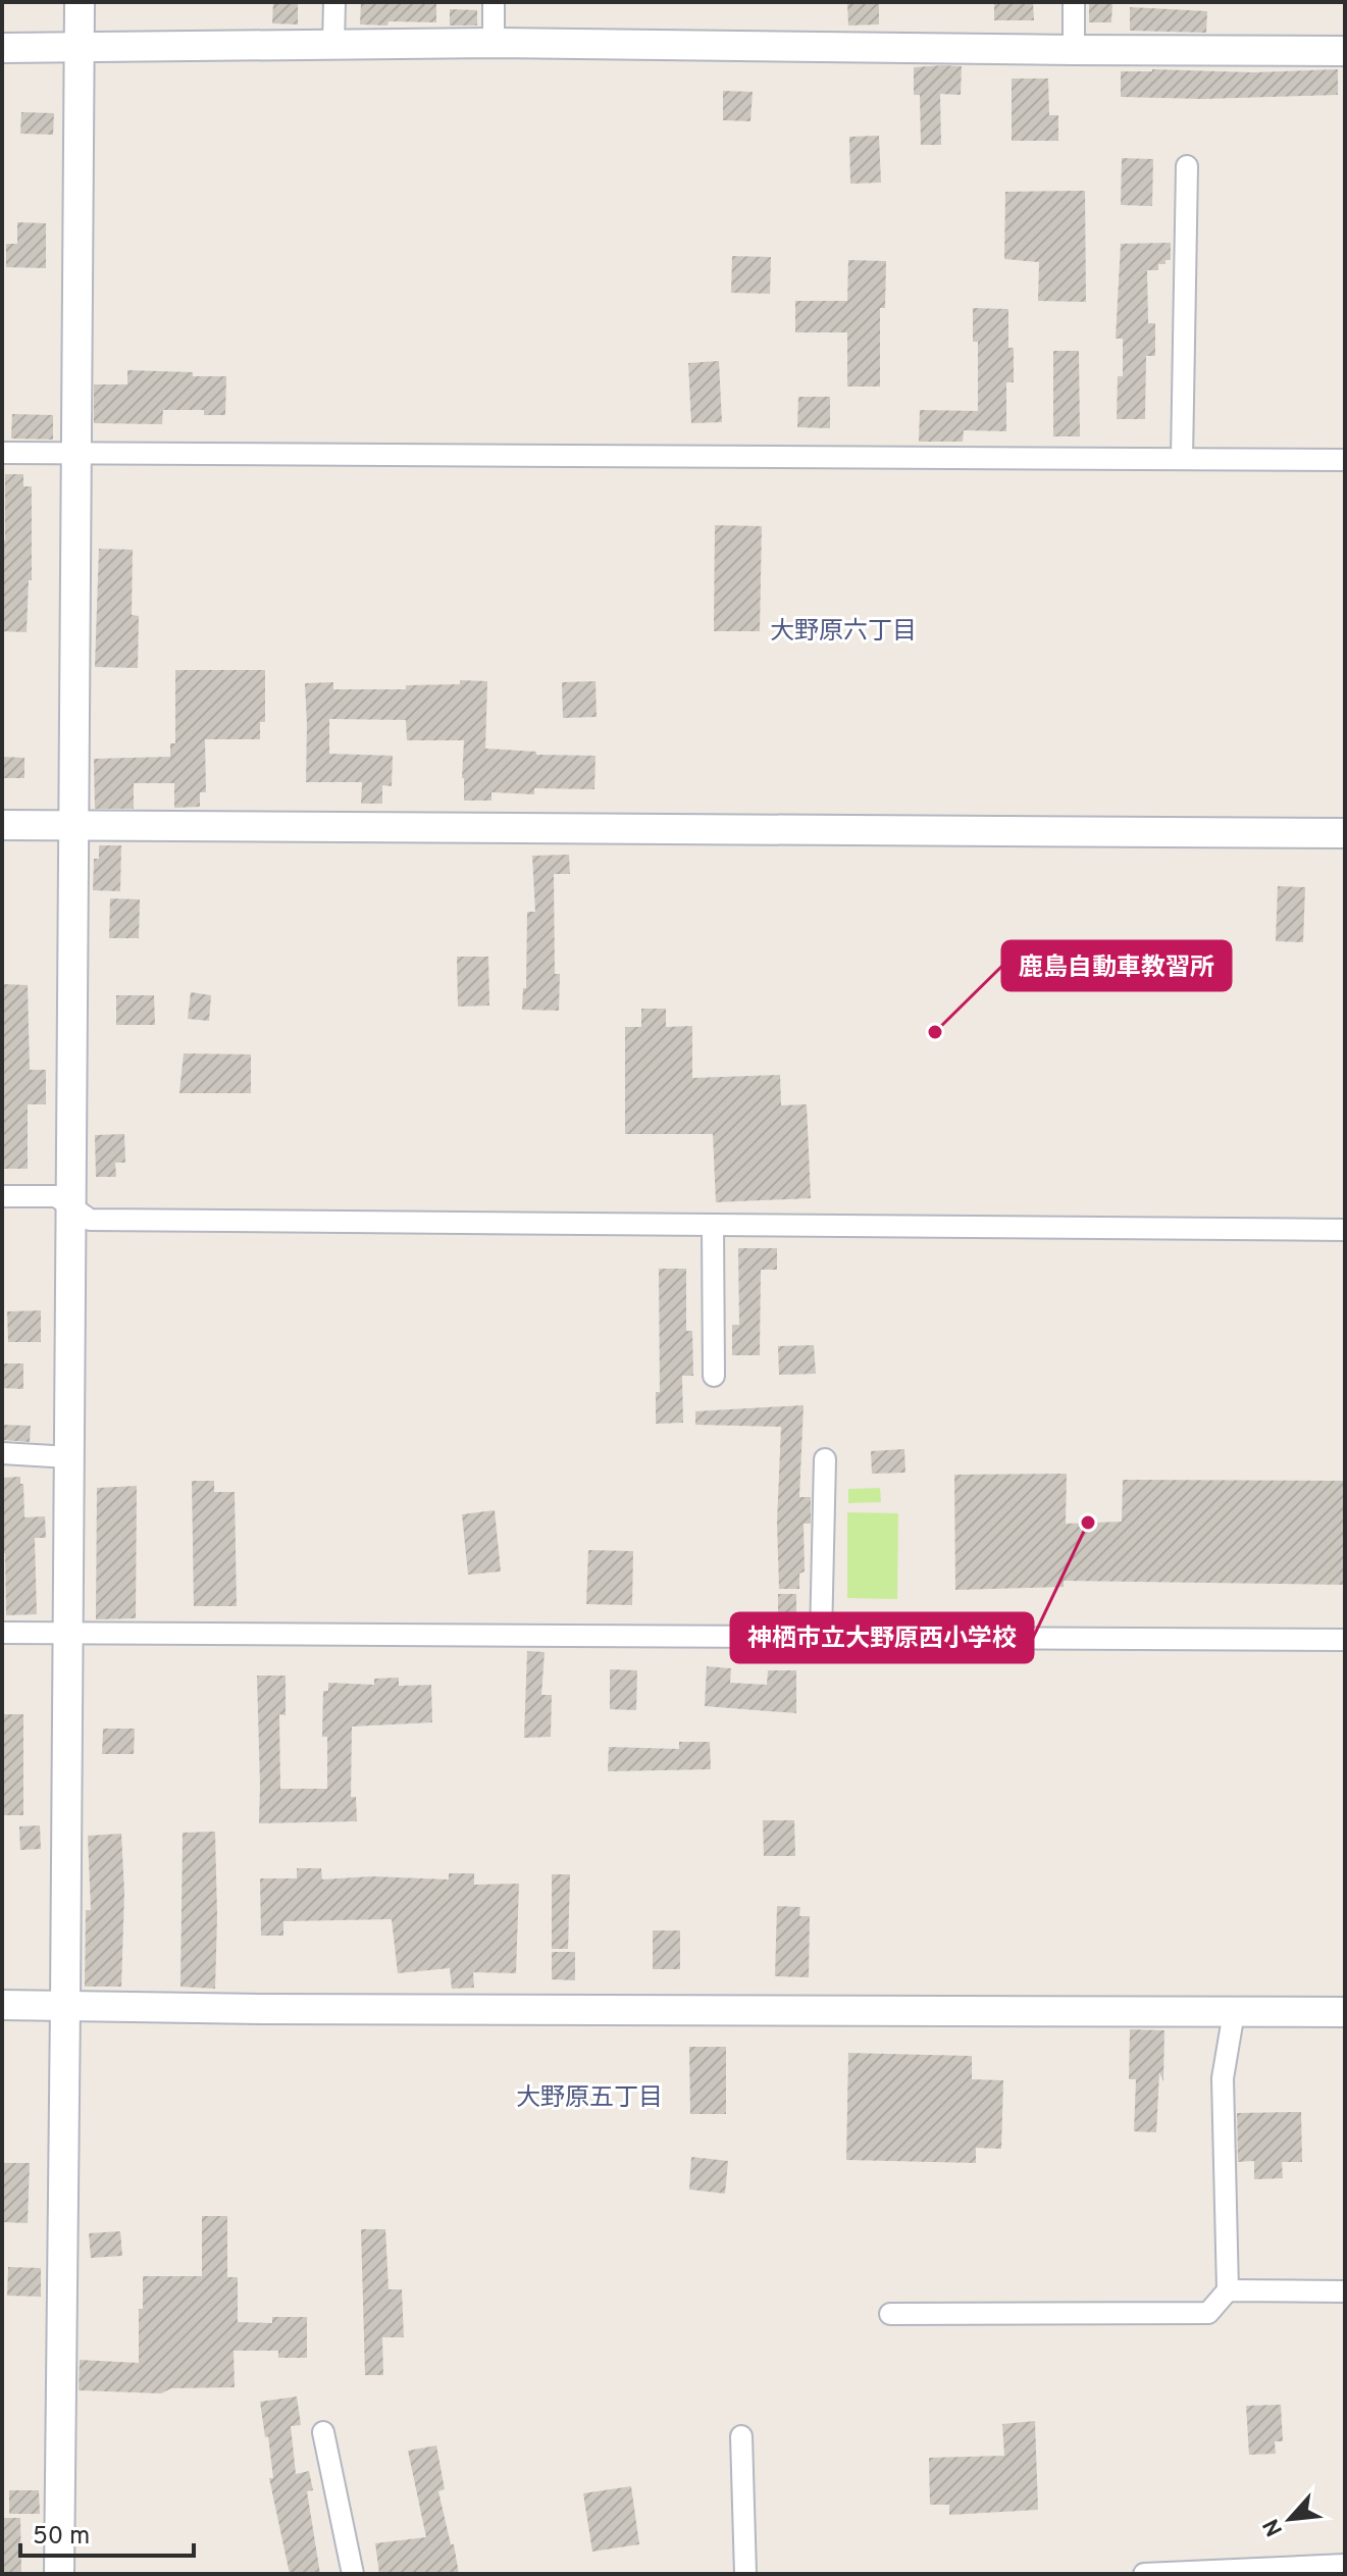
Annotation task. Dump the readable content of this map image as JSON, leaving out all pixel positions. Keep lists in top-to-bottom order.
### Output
{
  "districts": ["大野原六丁目", "大野原五丁目"],
  "places": ["鹿島自動車教習所", "神栖市立大野原西小学校"],
  "scale_bar": "50 m",
  "north": "bottom left"
}
